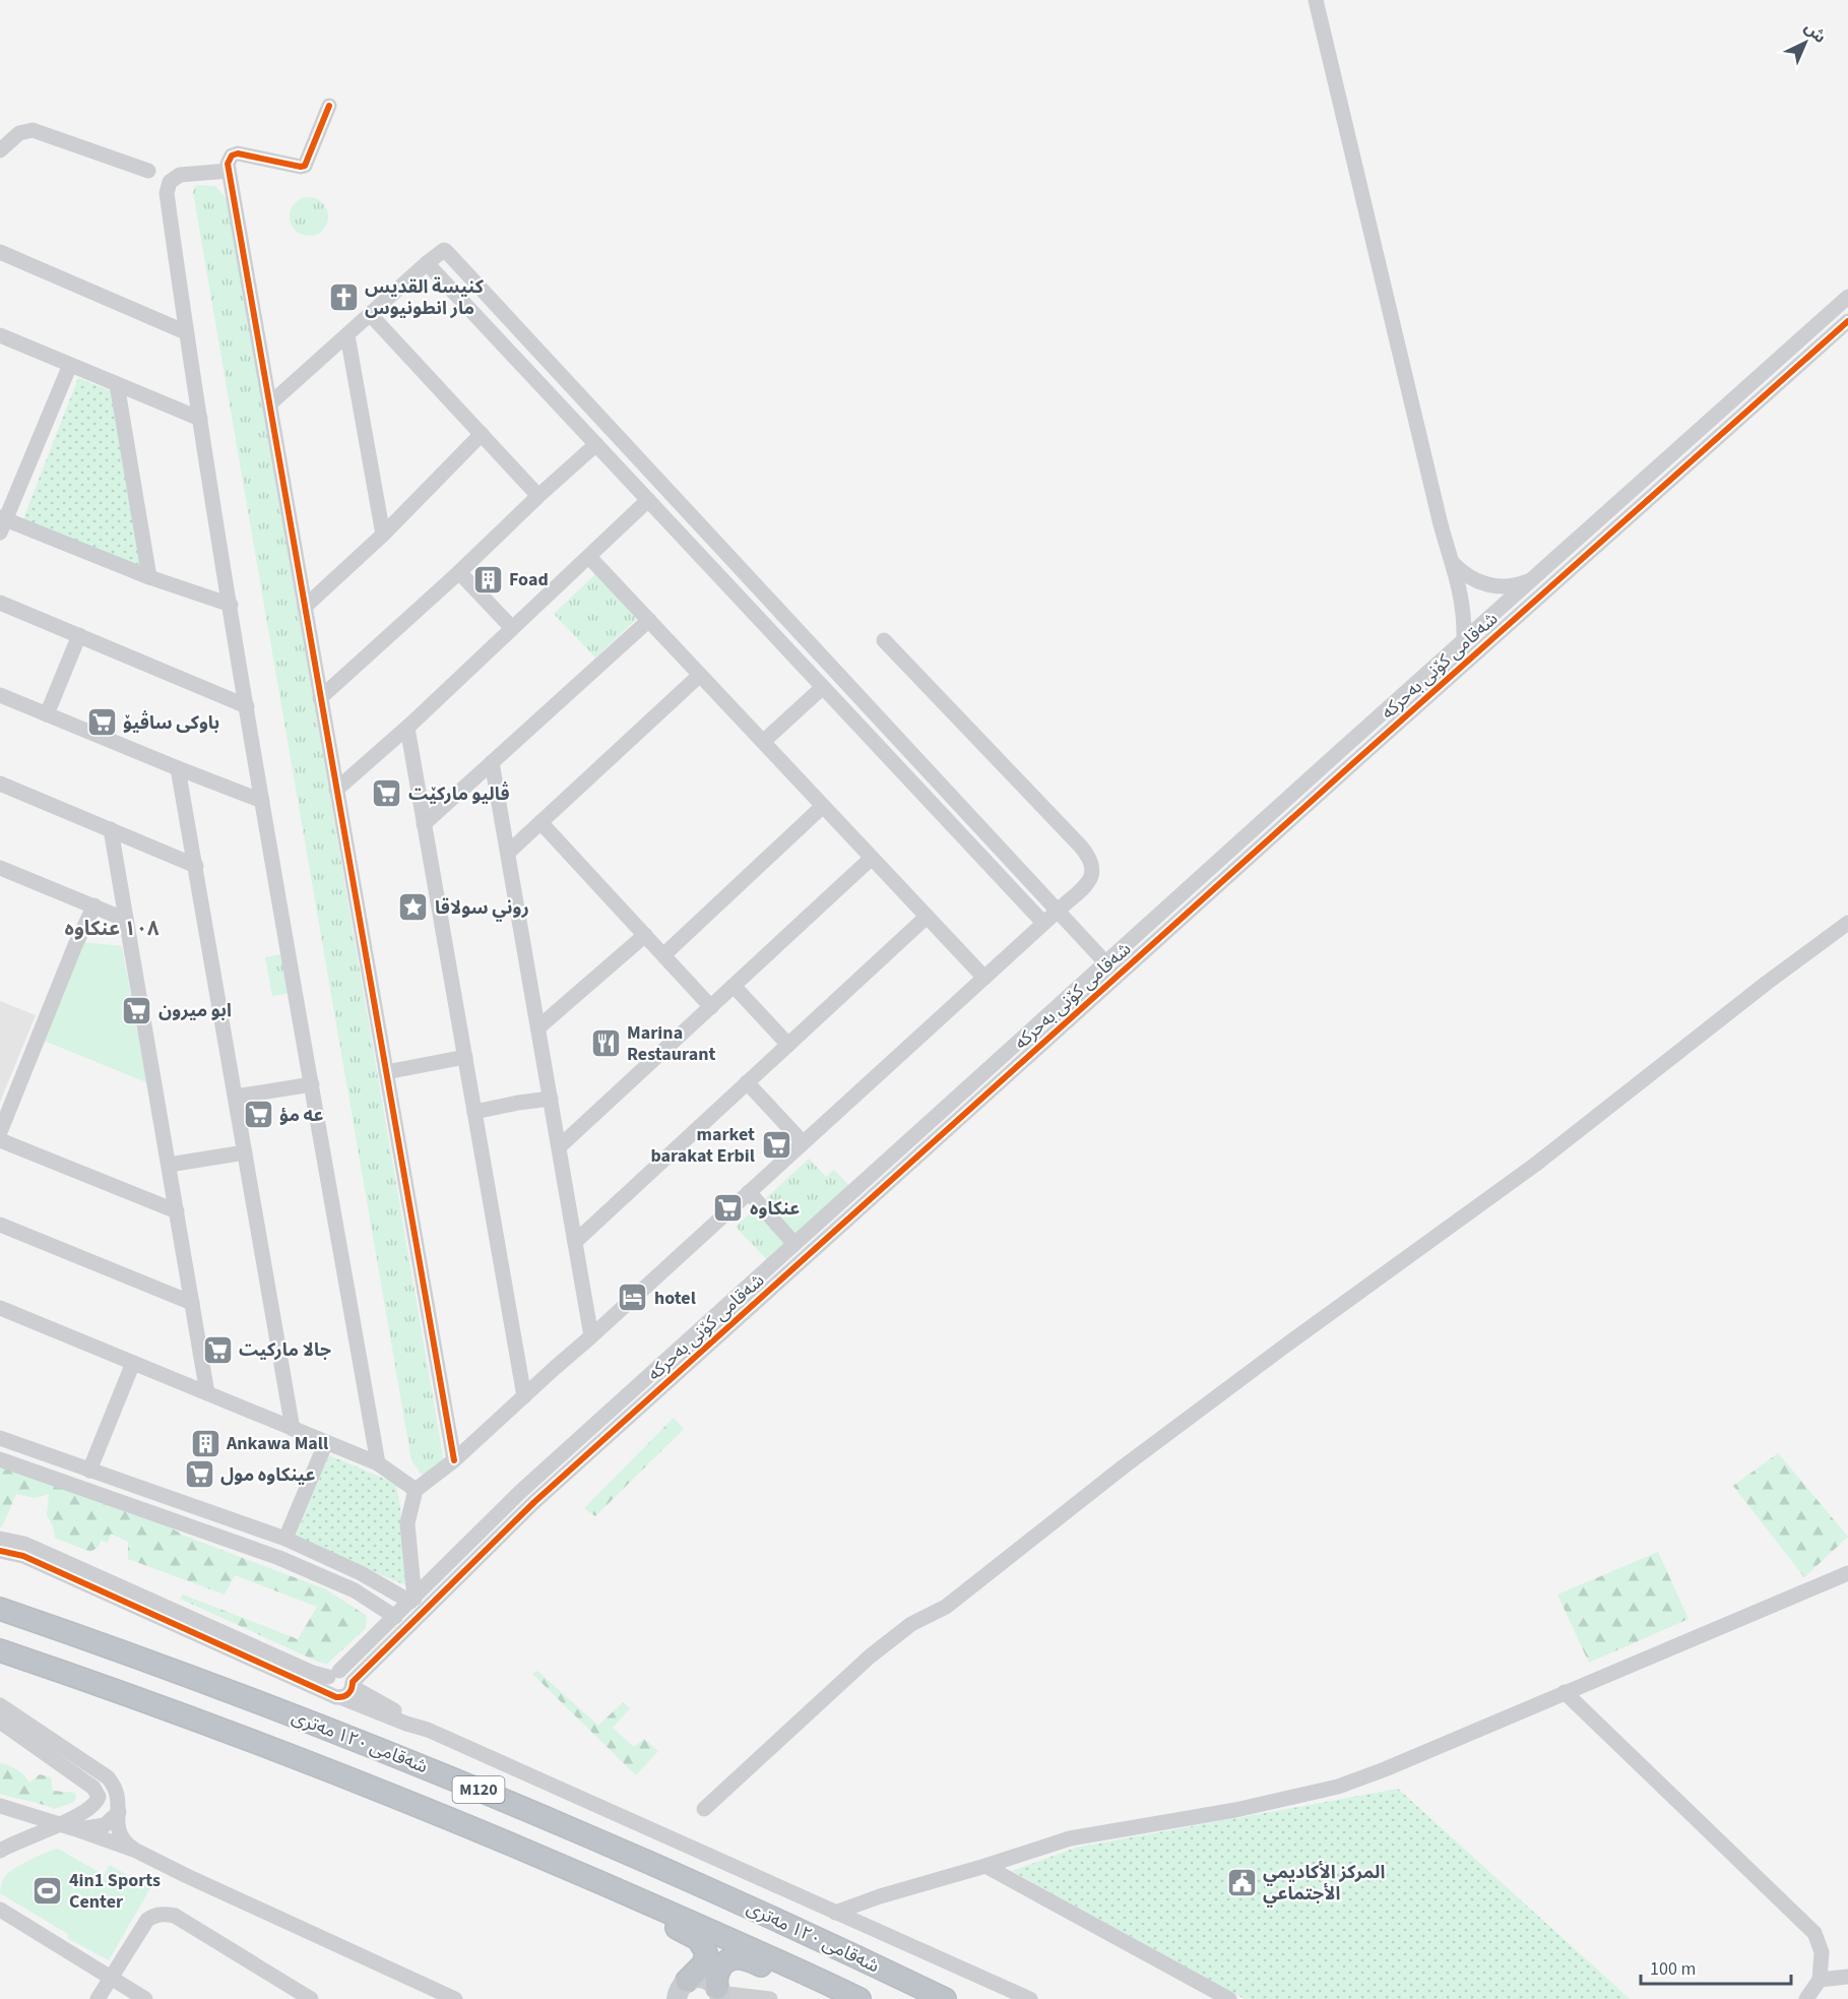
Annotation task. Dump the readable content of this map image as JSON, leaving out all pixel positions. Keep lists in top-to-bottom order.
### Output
{
  "streets": {
    "highway": ["شەقامی ١٢٠ مەتری", "M120"],
    "street": ["شەقامی کۆنی بەحرکە"]
  },
  "districts": ["١٠٨ عنکاوە"],
  "places": {
    "church": ["كنيسة القديس مار انطونيوس"],
    "building": ["Foad", "Ankawa Mall"],
    "supermarket": [
      "باوکی ساڤیۆ",
      "ڤالیو مارکێت",
      "ابو ميرون",
      "عه مؤ",
      "market barakat Erbil",
      "عنكاوه",
      "جالا ماركيت",
      "عينكاوه مول"
    ],
    "place": ["روني سولاقا"],
    "restaurant": ["Marina Restaurant"],
    "hotel": ["hotel"],
    "public building": ["المركز الأكاديمي الأجتماعي"],
    "sports": ["4in1 Sports Center"]
  },
  "scale_bar": "100 m",
  "north": "top right"
}
